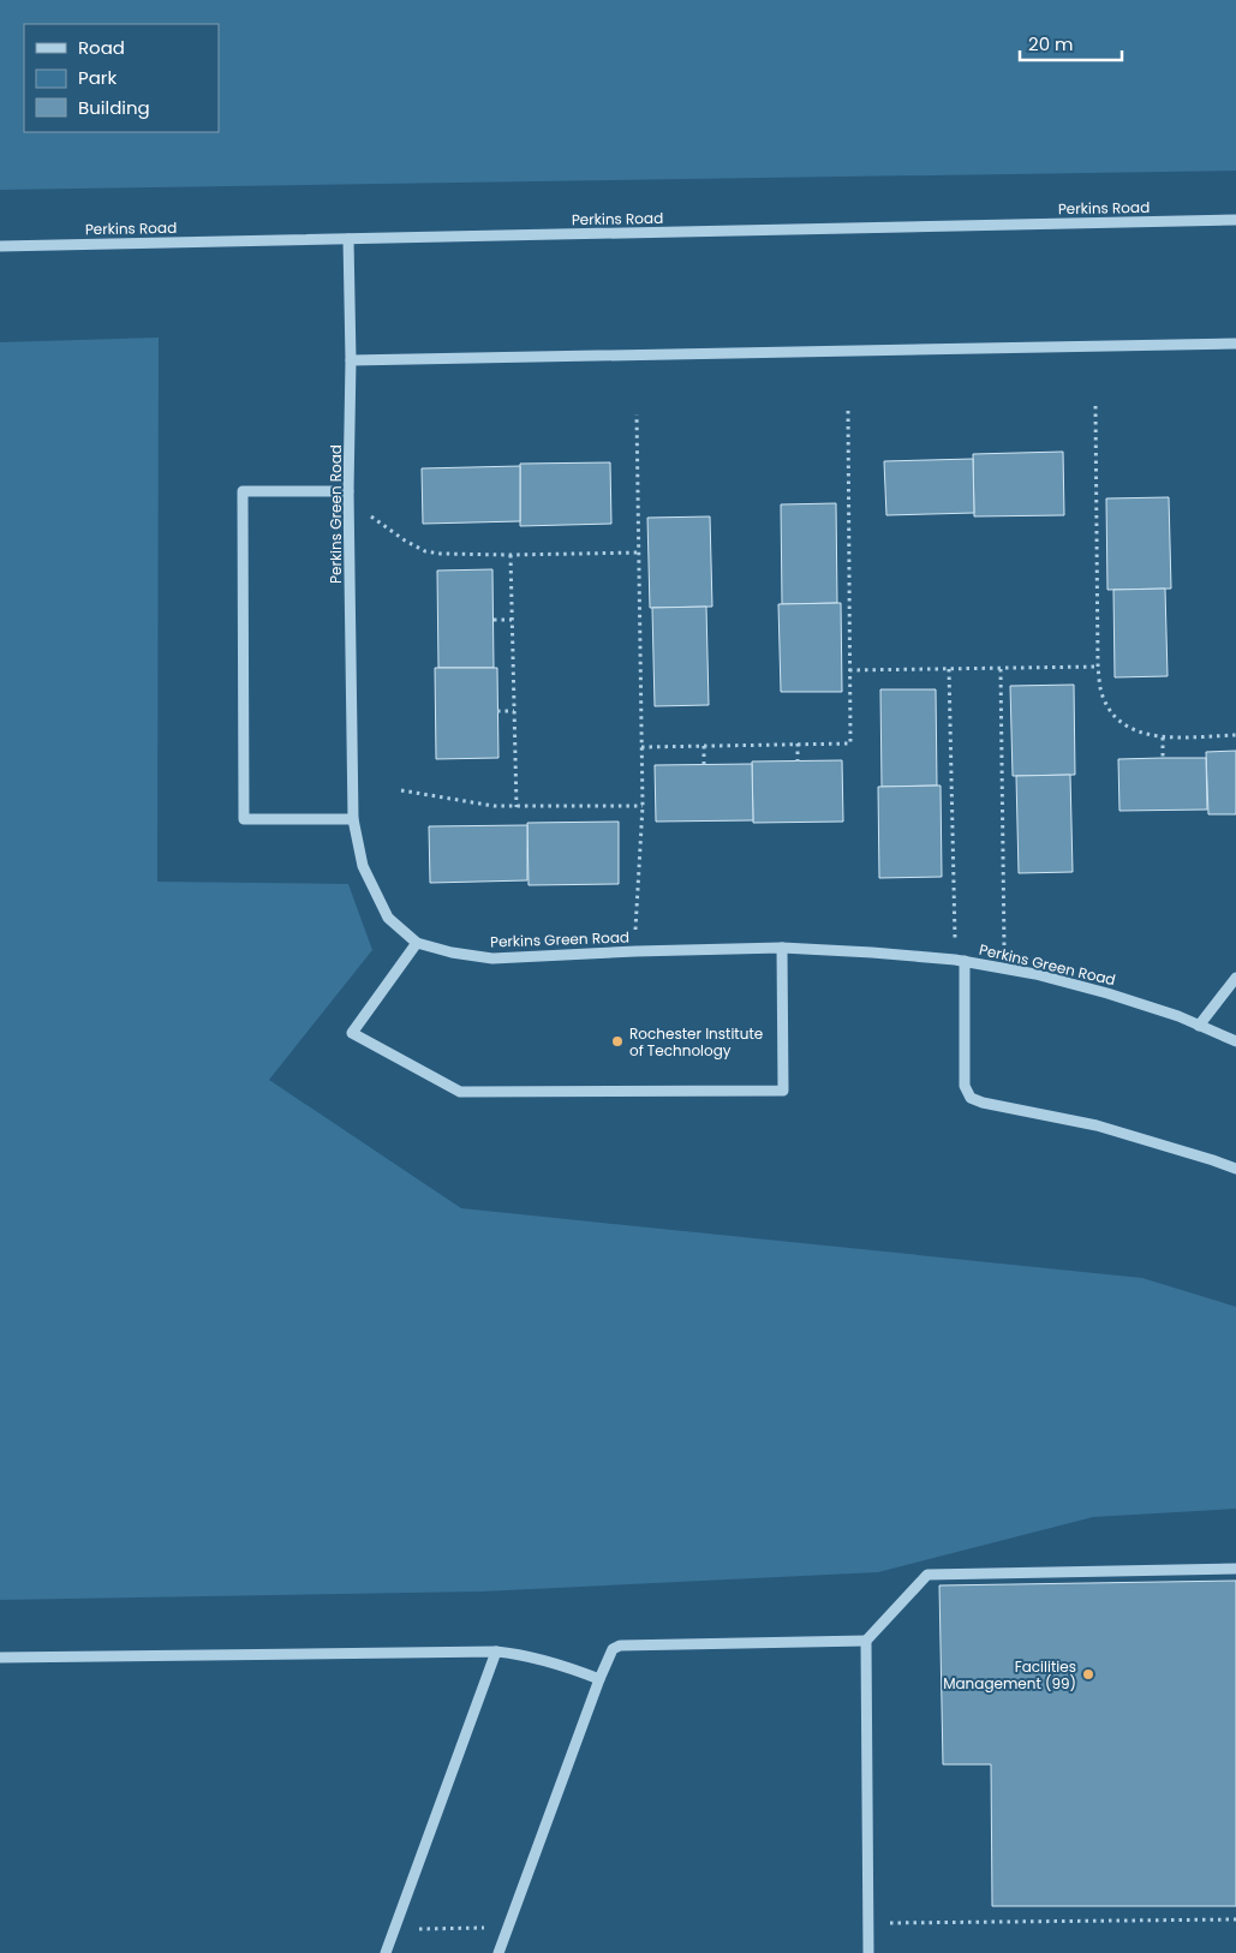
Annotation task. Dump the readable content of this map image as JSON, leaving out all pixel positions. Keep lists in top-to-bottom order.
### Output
{
  "streets": {
    "street": ["Perkins Road", "Perkins Green Road"]
  },
  "crossings": [
    ["Perkins Road", "Perkins Green Road"]
  ],
  "places": ["Rochester Institute of Technology", "Facilities Management (99)"],
  "legend": ["Road", "Park", "Building"],
  "scale_bar": "20 m"
}
